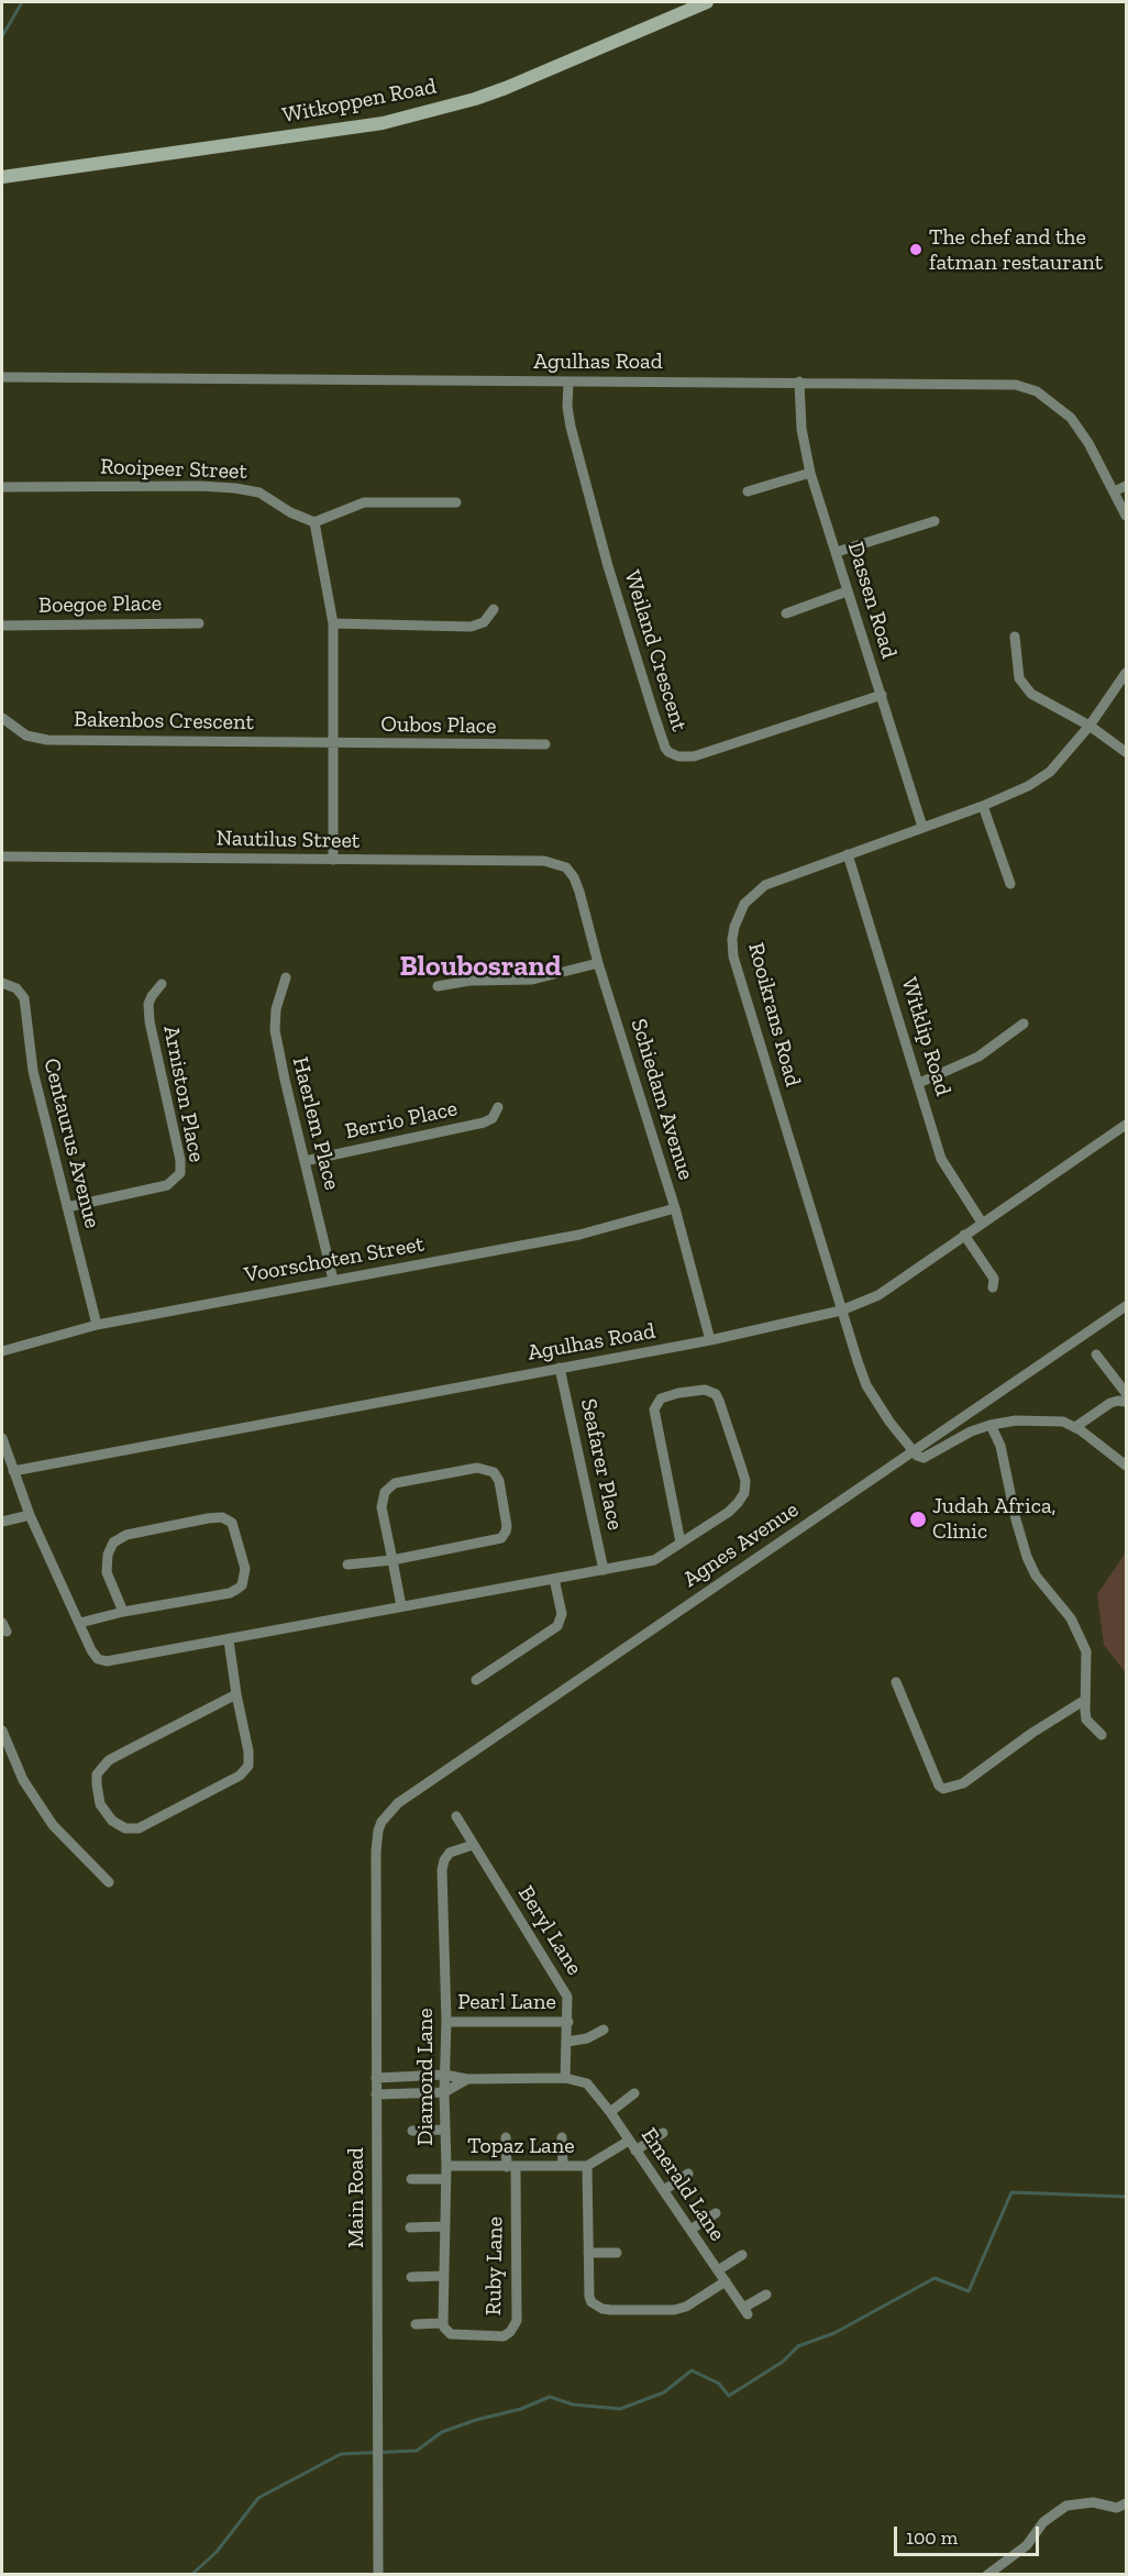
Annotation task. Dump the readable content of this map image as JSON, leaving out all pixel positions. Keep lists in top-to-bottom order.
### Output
{
  "streets": {
    "main road": ["Witkoppen Road"],
    "street": [
      "Agulhas Road",
      "Rooipeer Street",
      "Dassen Road",
      "Boegoe Place",
      "Weiland Crescent",
      "Bakenbos Crescent",
      "Oubos Place",
      "Nautilus Street",
      "Rooikrans Road",
      "Witklip Road",
      "Arniston Place",
      "Schiedam Avenue",
      "Berrio Place",
      "Haerlem Place",
      "Centaurus Avenue",
      "Voorschoten Street",
      "Seafarer Place",
      "Agnes Avenue",
      "Beryl Lane",
      "Pearl Lane",
      "Diamond Lane",
      "Topaz Lane",
      "Emerald Lane",
      "Main Road",
      "Ruby Lane"
    ]
  },
  "crossings": [
    ["Agulhas Road", "Dassen Road"],
    ["Agulhas Road", "Weiland Crescent"],
    ["Agulhas Road", "Rooikrans Road"],
    ["Agulhas Road", "Witklip Road"],
    ["Agulhas Road", "Schiedam Avenue"],
    ["Agulhas Road", "Seafarer Place"],
    ["Dassen Road", "Weiland Crescent"],
    ["Dassen Road", "Rooikrans Road"],
    ["Bakenbos Crescent", "Oubos Place"],
    ["Nautilus Street", "Schiedam Avenue"],
    ["Rooikrans Road", "Witklip Road"],
    ["Rooikrans Road", "Agnes Avenue"],
    ["Arniston Place", "Centaurus Avenue"],
    ["Schiedam Avenue", "Voorschoten Street"],
    ["Berrio Place", "Haerlem Place"],
    ["Haerlem Place", "Voorschoten Street"],
    ["Centaurus Avenue", "Voorschoten Street"],
    ["Agnes Avenue", "Main Road"],
    ["Beryl Lane", "Pearl Lane"],
    ["Beryl Lane", "Diamond Lane"],
    ["Beryl Lane", "Emerald Lane"],
    ["Pearl Lane", "Diamond Lane"],
    ["Diamond Lane", "Topaz Lane"],
    ["Diamond Lane", "Ruby Lane"],
    ["Topaz Lane", "Emerald Lane"],
    ["Topaz Lane", "Ruby Lane"]
  ],
  "districts": ["Bloubosrand"],
  "places": ["The chef and the fatman restaurant", "Judah Africa, Clinic"],
  "scale_bar": "100 m"
}
